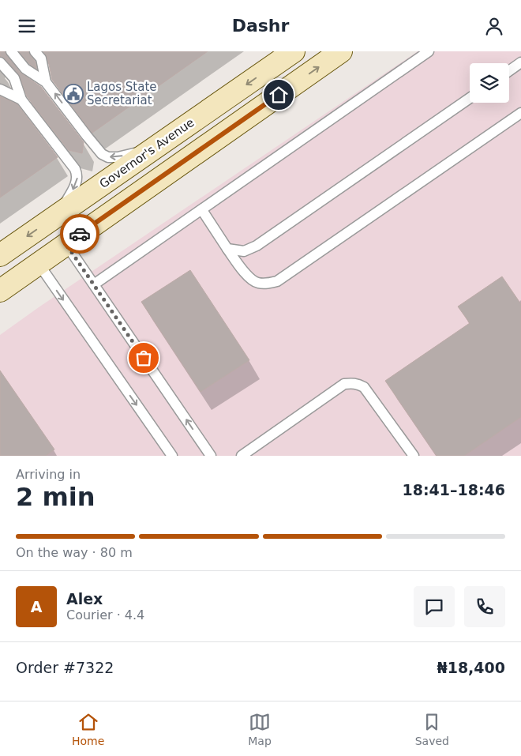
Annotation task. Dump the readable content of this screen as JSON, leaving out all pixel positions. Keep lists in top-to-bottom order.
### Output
{
  "streets": {
    "street": ["Governor's Avenue"]
  },
  "places": {
    "public building": ["Lagos State Secretariat"]
  },
  "page": {
    "header": "Dashr",
    "heading": ["2 min", "Arriving in", "18:41–18:46"],
    "panel": [
      "Alex",
      "Courier · 4.4",
      "Order #7322",
      "₦18,400"
    ],
    "bar": "On the way · 80 m",
    "round": "A",
    "tabs": ["Home", "Map", "Saved"]
  }
}
